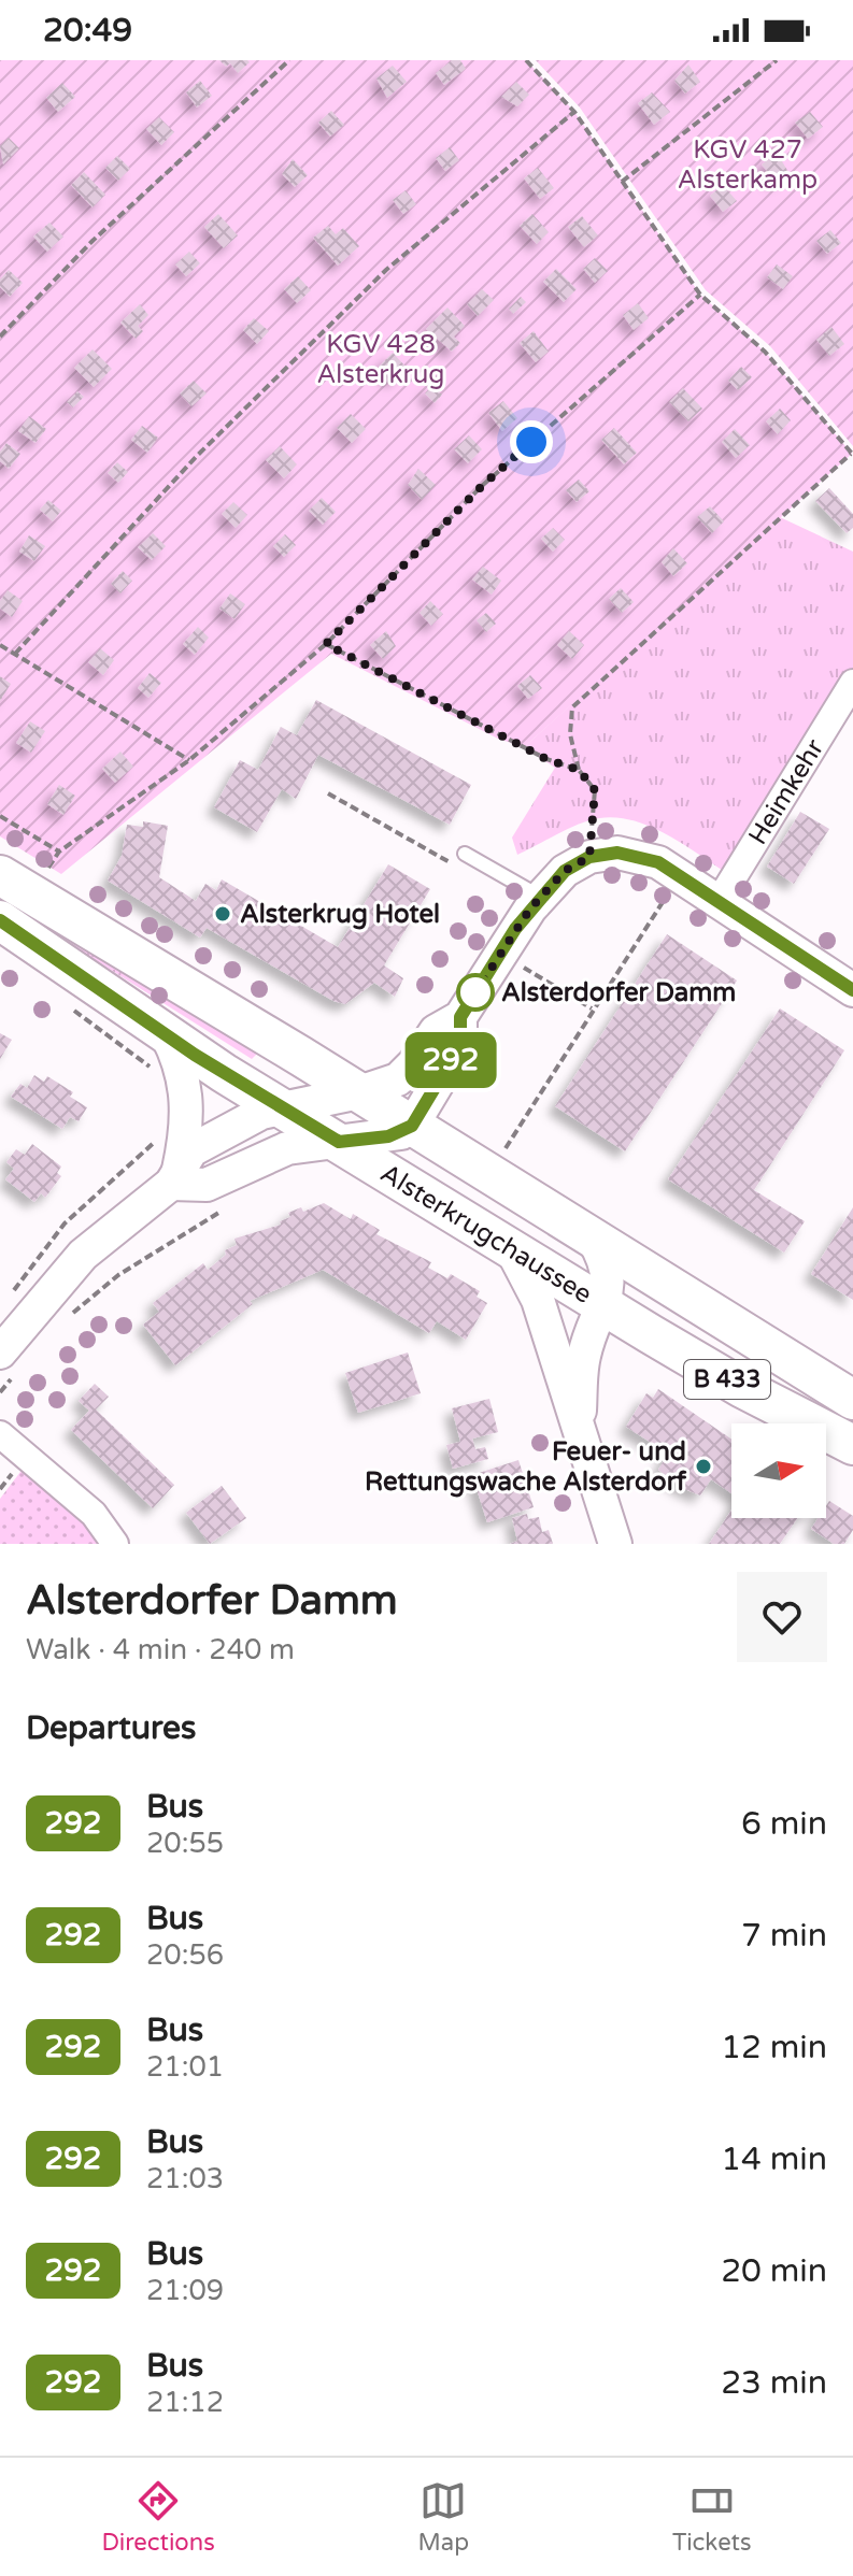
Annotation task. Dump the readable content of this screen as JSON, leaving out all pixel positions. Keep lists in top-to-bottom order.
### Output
{
  "streets": {
    "main road": ["Alsterkrugchaussee", "B 433"],
    "street": ["Heimkehr"]
  },
  "parks": ["KGV 427 Alsterkamp", "KGV 428 Alsterkrug"],
  "places": ["Alsterkrug Hotel", "Alsterdorfer Damm", "Feuer- und Rettungswache Alsterdorf"],
  "lines": ["bus line 292"],
  "north": "right",
  "page": {
    "status": "20:49",
    "on_map": "292",
    "heading": [
      ["Alsterdorfer Damm", "Walk · 4 min · 240 m"],
      "Departures"
    ],
    "list": [
      {
        "mark": "292",
        "name": "Bus",
        "note": "20:55",
        "value": "6 min"
      },
      {
        "mark": "292",
        "name": "Bus",
        "note": "20:56",
        "value": "7 min"
      },
      {
        "mark": "292",
        "name": "Bus",
        "note": "21:01",
        "value": "12 min"
      },
      {
        "mark": "292",
        "name": "Bus",
        "note": "21:03",
        "value": "14 min"
      },
      {
        "mark": "292",
        "name": "Bus",
        "note": "21:09",
        "value": "20 min"
      },
      {
        "mark": "292",
        "name": "Bus",
        "note": "21:12",
        "value": "23 min"
      }
    ],
    "tabs": ["Directions", "Map", "Tickets"]
  }
}
